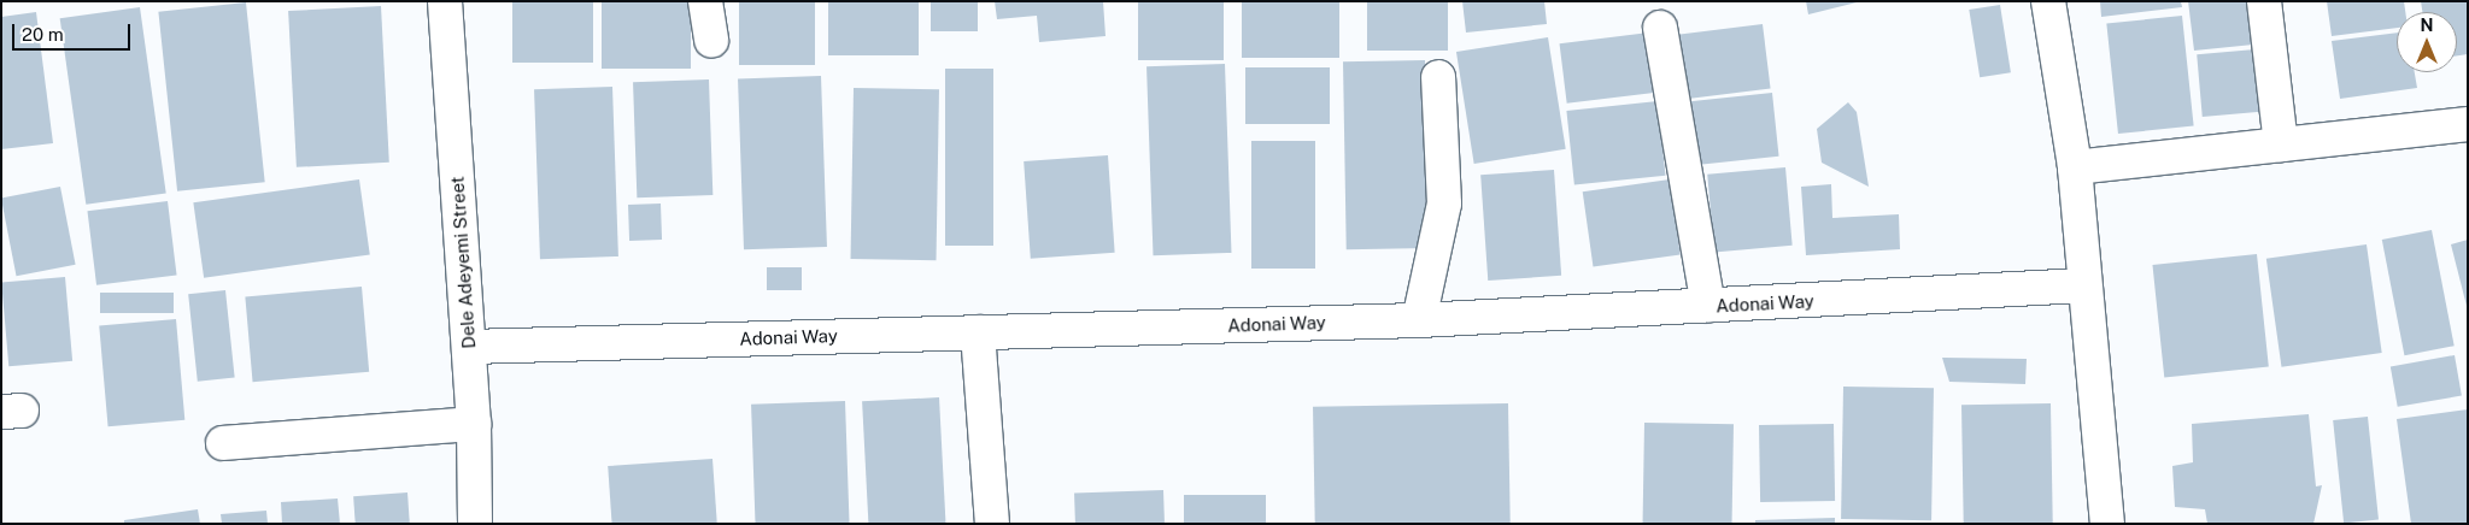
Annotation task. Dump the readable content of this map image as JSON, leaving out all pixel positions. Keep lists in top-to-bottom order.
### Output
{
  "streets": {
    "street": ["Dele Adeyemi Street", "Adonai Way"]
  },
  "crossings": [
    ["Dele Adeyemi Street", "Adonai Way"]
  ],
  "scale_bar": "20 m",
  "north": "top"
}
